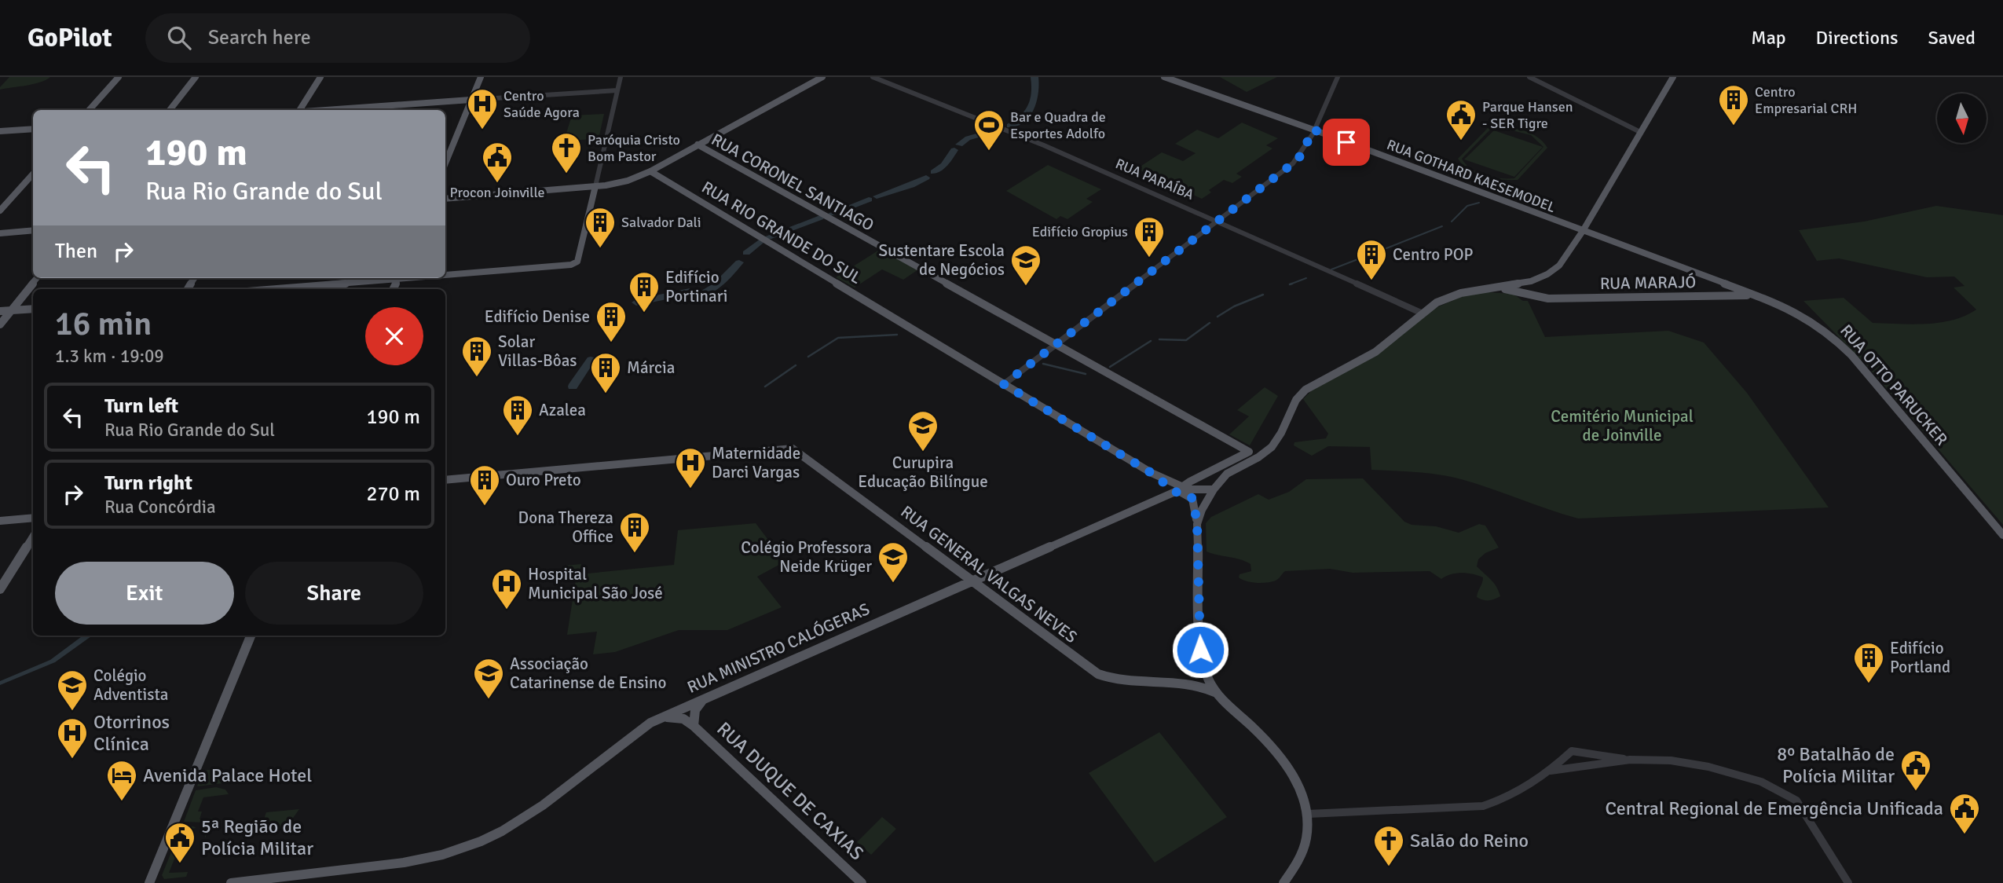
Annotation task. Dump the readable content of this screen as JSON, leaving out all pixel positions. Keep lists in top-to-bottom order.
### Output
{
  "streets": {
    "main road": [
      "RUA GOTHARD KAESEMODEL",
      "RUA CORONEL SANTIAGO",
      "RUA RIO GRANDE DO SUL",
      "RUA MARAJÓ",
      "RUA OTTO PARUCKER",
      "RUA GENERAL VALGAS NEVES",
      "RUA MINISTRO CALÓGERAS",
      "RUA DUQUE DE CAXIAS"
    ],
    "street": ["RUA PARAÍBA"]
  },
  "crossings": [
    ["RUA GOTHARD KAESEMODEL", "RUA OTTO PARUCKER"],
    ["RUA CORONEL SANTIAGO", "RUA MINISTRO CALÓGERAS"],
    ["RUA RIO GRANDE DO SUL", "RUA MINISTRO CALÓGERAS"],
    ["RUA MARAJÓ", "RUA OTTO PARUCKER"],
    ["RUA GENERAL VALGAS NEVES", "RUA MINISTRO CALÓGERAS"],
    ["RUA MINISTRO CALÓGERAS", "RUA DUQUE DE CAXIAS"]
  ],
  "parks": ["Cemitério Municipal de Joinville"],
  "places": {
    "building": [
      "Centro Empresarial CRH",
      "Salvador Dali",
      "Edifício Gropius",
      "Centro POP",
      "Edifício Portinari",
      "Edifício Denise",
      "Solar Villas-Bôas",
      "Márcia",
      "Azalea",
      "Ouro Preto",
      "Dona Thereza Office",
      "Edifício Portland"
    ],
    "hospital": [
      "Centro Saúde Agora",
      "Maternidade Darci Vargas",
      "Hospital Municipal São José",
      "Otorrinos Clínica"
    ],
    "public building": [
      "Parque Hansen - SER Tigre",
      "Procon Joinville",
      "8º Batalhão de Polícia Militar",
      "Central Regional de Emergência Unificada",
      "5ª Região de Polícia Militar"
    ],
    "sports": ["Bar e Quadra de Esportes Adolfo"],
    "church": ["Paróquia Cristo Bom Pastor", "Salão do Reino"],
    "school or university": [
      "Sustentare Escola de Negócios",
      "Curupira Educação Bilíngue",
      "Colégio Professora Neide Krüger",
      "Associação Catarinense de Ensino",
      "Colégio Adventista"
    ],
    "hotel": ["Avenida Palace Hotel"]
  },
  "north": "bottom",
  "page": {
    "header": "GoPilot",
    "search": "Search here",
    "nav": ["Map", "Directions", "Saved"],
    "turn": ["190 m", "Rua Rio Grande do Sul"],
    "then": "Then",
    "heading": ["16 min", "1.3 km · 19:09"],
    "list": [
      {
        "name": "Turn left",
        "note": "Rua Rio Grande do Sul",
        "value": "190 m"
      },
      {
        "name": "Turn right",
        "note": "Rua Concórdia",
        "value": "270 m"
      }
    ],
    "buttons": ["Exit", "Share"]
  }
}
